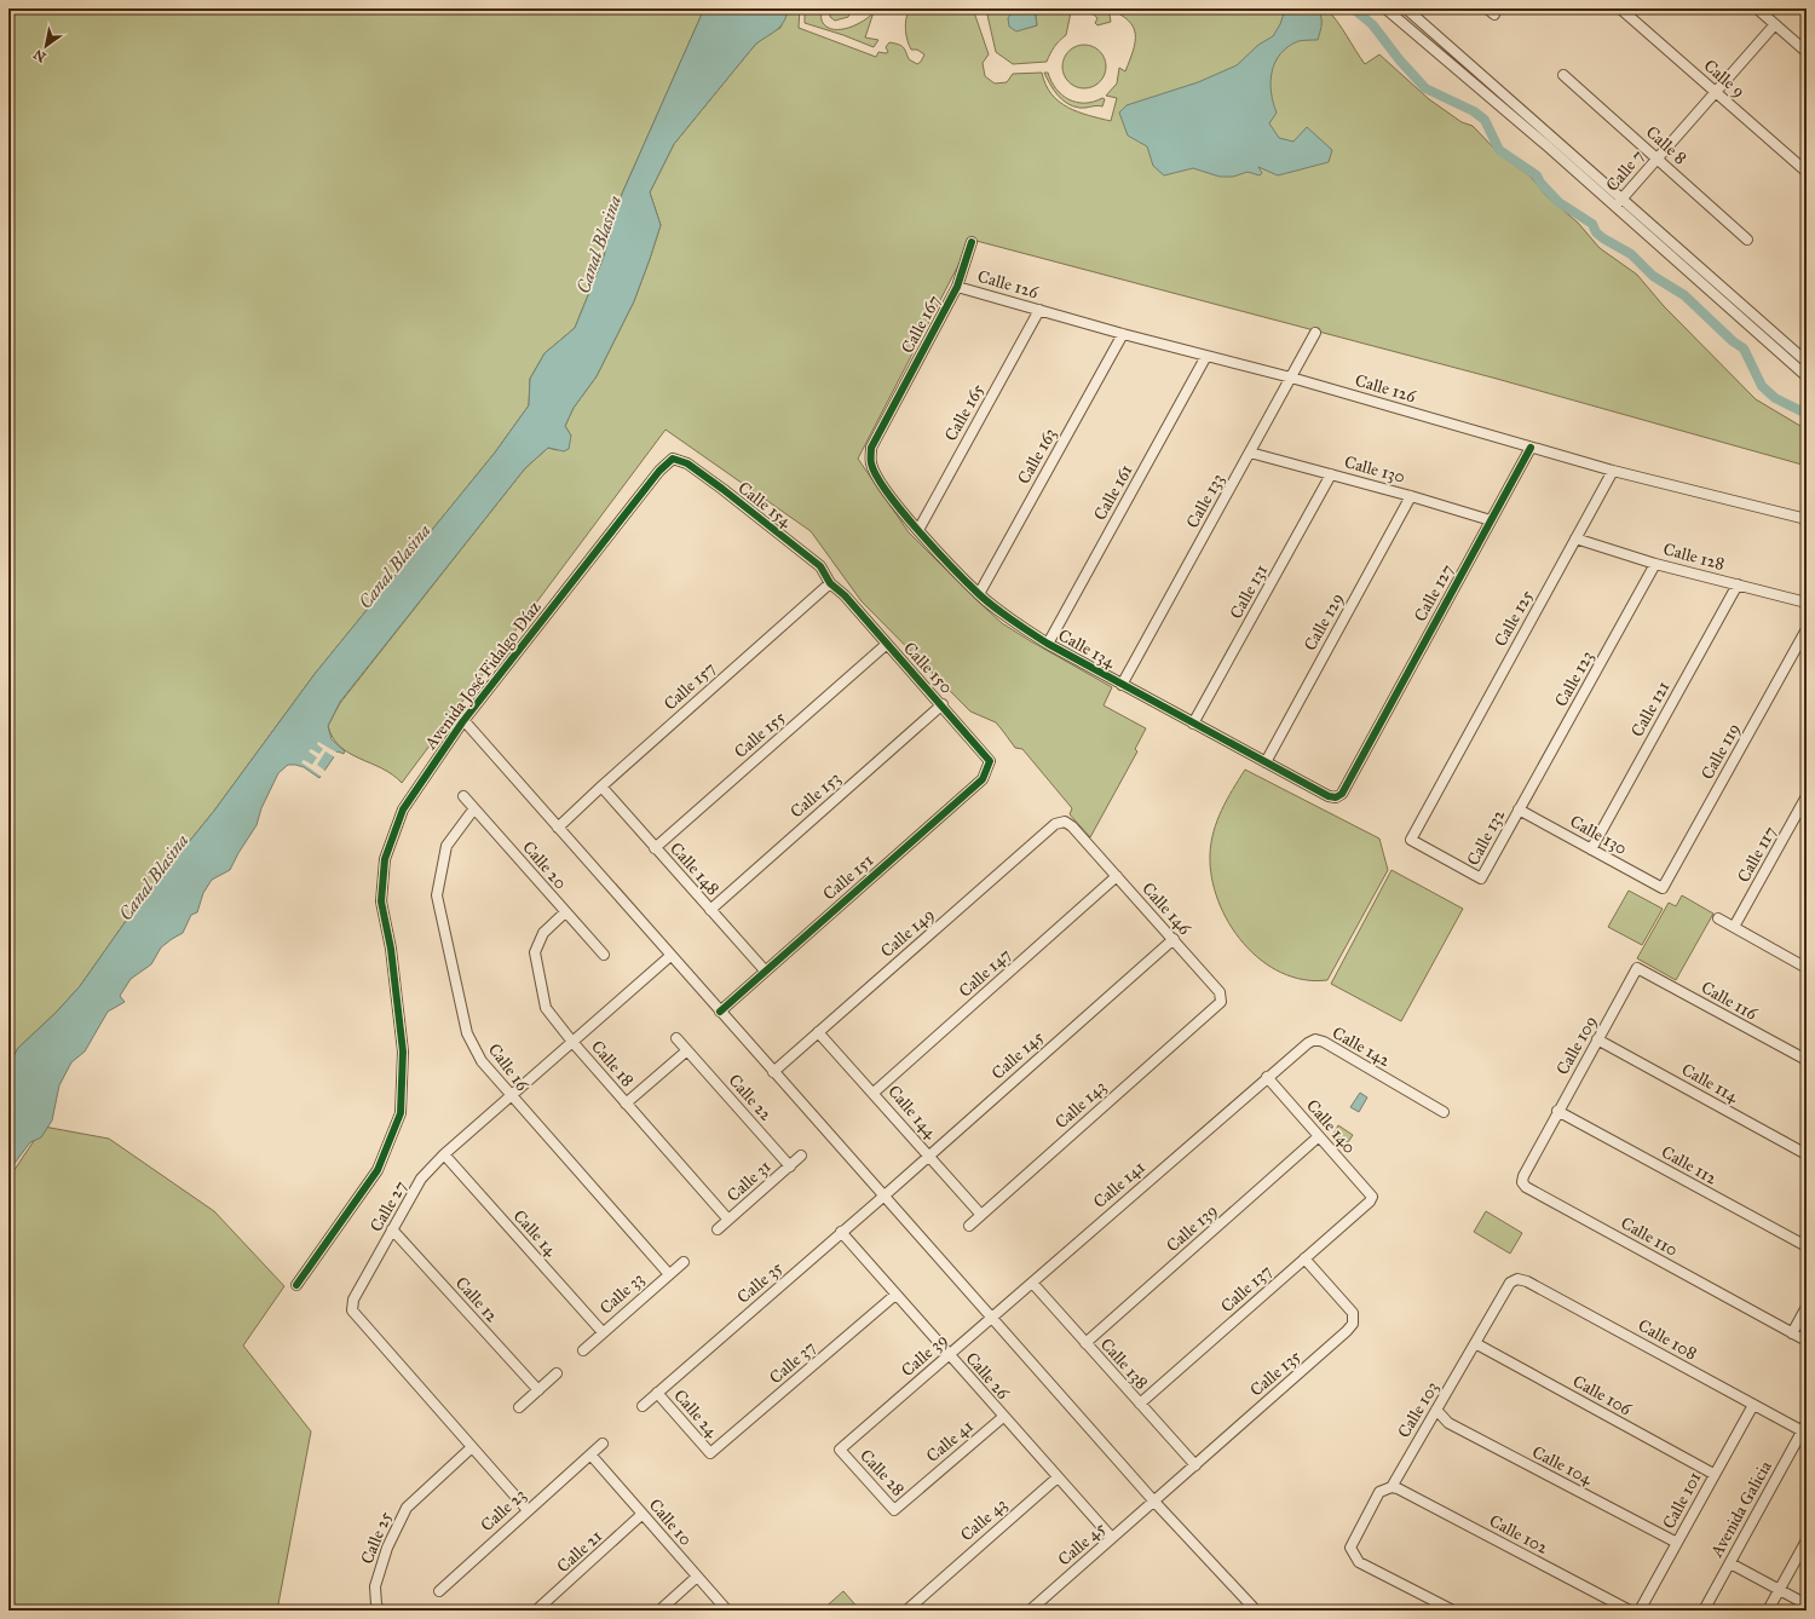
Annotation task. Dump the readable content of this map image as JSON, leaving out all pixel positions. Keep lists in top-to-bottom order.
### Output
{
  "streets": {
    "street": [
      "Calle 9",
      "Calle 8",
      "Calle 7",
      "Calle 126",
      "Calle 167",
      "Calle 165",
      "Calle 163",
      "Calle 130",
      "Calle 161",
      "Calle 133",
      "Calle 154",
      "Calle 128",
      "Calle 131",
      "Calle 127",
      "Calle 125",
      "Calle 129",
      "Calle 134",
      "Calle 150",
      "Avenida José Fidalgo Díaz",
      "Calle 123",
      "Calle 157",
      "Calle 121",
      "Calle 155",
      "Calle 119",
      "Calle 153",
      "Calle 132",
      "Calle 117",
      "Calle 20",
      "Calle 148",
      "Calle 151",
      "Calle 146",
      "Calle 149",
      "Calle 147",
      "Calle 116",
      "Calle 109",
      "Calle 142",
      "Calle 145",
      "Calle 18",
      "Calle 16",
      "Calle 114",
      "Calle 22",
      "Calle 143",
      "Calle 144",
      "Calle 140",
      "Calle 112",
      "Calle 31",
      "Calle 141",
      "Calle 27",
      "Calle 139",
      "Calle 14",
      "Calle 110",
      "Calle 35",
      "Calle 137",
      "Calle 33",
      "Calle 12",
      "Calle 108",
      "Calle 39",
      "Calle 37",
      "Calle 138",
      "Calle 135",
      "Calle 26",
      "Calle 106",
      "Calle 103",
      "Calle 24",
      "Calle 41",
      "Calle 104",
      "Calle 28",
      "Calle 101",
      "Avenida Galicia",
      "Calle 23",
      "Calle 43",
      "Calle 10",
      "Calle 102",
      "Calle 25",
      "Calle 45",
      "Calle 21"
    ]
  },
  "crossings": [
    ["Calle 9", "Calle 7"],
    ["Calle 8", "Calle 7"],
    ["Calle 126", "Calle 167"],
    ["Calle 126", "Calle 165"],
    ["Calle 126", "Calle 163"],
    ["Calle 126", "Calle 161"],
    ["Calle 126", "Calle 133"],
    ["Calle 126", "Calle 127"],
    ["Calle 126", "Calle 125"],
    ["Calle 167", "Calle 134"],
    ["Calle 165", "Calle 134"],
    ["Calle 163", "Calle 134"],
    ["Calle 130", "Calle 133"],
    ["Calle 130", "Calle 131"],
    ["Calle 130", "Calle 127"],
    ["Calle 130", "Calle 129"],
    ["Calle 130", "Calle 123"],
    ["Calle 130", "Calle 121"],
    ["Calle 130", "Calle 119"],
    ["Calle 130", "Calle 132"],
    ["Calle 161", "Calle 134"],
    ["Calle 133", "Calle 134"],
    ["Calle 154", "Calle 150"],
    ["Calle 154", "Avenida José Fidalgo Díaz"],
    ["Calle 154", "Calle 157"],
    ["Calle 128", "Calle 125"],
    ["Calle 128", "Calle 123"],
    ["Calle 128", "Calle 121"],
    ["Calle 131", "Calle 134"],
    ["Calle 127", "Calle 134"],
    ["Calle 125", "Calle 132"],
    ["Calle 129", "Calle 134"],
    ["Calle 150", "Calle 157"],
    ["Calle 150", "Calle 155"],
    ["Calle 150", "Calle 153"],
    ["Calle 150", "Calle 151"],
    ["Calle 123", "Calle 132"],
    ["Calle 157", "Calle 148"],
    ["Calle 155", "Calle 148"],
    ["Calle 153", "Calle 148"],
    ["Calle 20", "Calle 18"],
    ["Calle 20", "Calle 16"],
    ["Calle 148", "Calle 151"],
    ["Calle 146", "Calle 149"],
    ["Calle 146", "Calle 147"],
    ["Calle 146", "Calle 145"],
    ["Calle 146", "Calle 143"],
    ["Calle 149", "Calle 144"],
    ["Calle 147", "Calle 144"],
    ["Calle 116", "Calle 109"],
    ["Calle 109", "Calle 114"],
    ["Calle 109", "Calle 112"],
    ["Calle 109", "Calle 110"],
    ["Calle 142", "Calle 140"],
    ["Calle 142", "Calle 141"],
    ["Calle 145", "Calle 144"],
    ["Calle 145", "Calle 35"],
    ["Calle 18", "Calle 31"],
    ["Calle 18", "Calle 27"],
    ["Calle 16", "Calle 27"],
    ["Calle 16", "Calle 33"],
    ["Calle 22", "Calle 31"],
    ["Calle 143", "Calle 144"],
    ["Calle 140", "Calle 141"],
    ["Calle 140", "Calle 139"],
    ["Calle 140", "Calle 137"],
    ["Calle 141", "Calle 39"],
    ["Calle 141", "Calle 138"],
    ["Calle 27", "Calle 14"],
    ["Calle 27", "Calle 12"],
    ["Calle 27", "Calle 23"],
    ["Calle 27", "Calle 25"],
    ["Calle 139", "Calle 138"],
    ["Calle 14", "Calle 33"],
    ["Calle 35", "Calle 26"],
    ["Calle 35", "Calle 24"],
    ["Calle 137", "Calle 138"],
    ["Calle 137", "Calle 135"],
    ["Calle 108", "Calle 103"],
    ["Calle 108", "Calle 101"],
    ["Calle 108", "Avenida Galicia"],
    ["Calle 39", "Calle 26"],
    ["Calle 39", "Calle 28"],
    ["Calle 37", "Calle 26"],
    ["Calle 37", "Calle 24"],
    ["Calle 138", "Calle 135"],
    ["Calle 135", "Calle 45"],
    ["Calle 26", "Calle 41"],
    ["Calle 26", "Calle 43"],
    ["Calle 26", "Calle 45"],
    ["Calle 106", "Calle 103"],
    ["Calle 106", "Calle 101"],
    ["Calle 103", "Calle 104"],
    ["Calle 103", "Calle 102"],
    ["Calle 41", "Calle 28"],
    ["Calle 104", "Calle 101"],
    ["Calle 23", "Calle 10"],
    ["Calle 10", "Calle 21"]
  ],
  "water": ["Canal Blasina"],
  "north": "bottom left"
}
